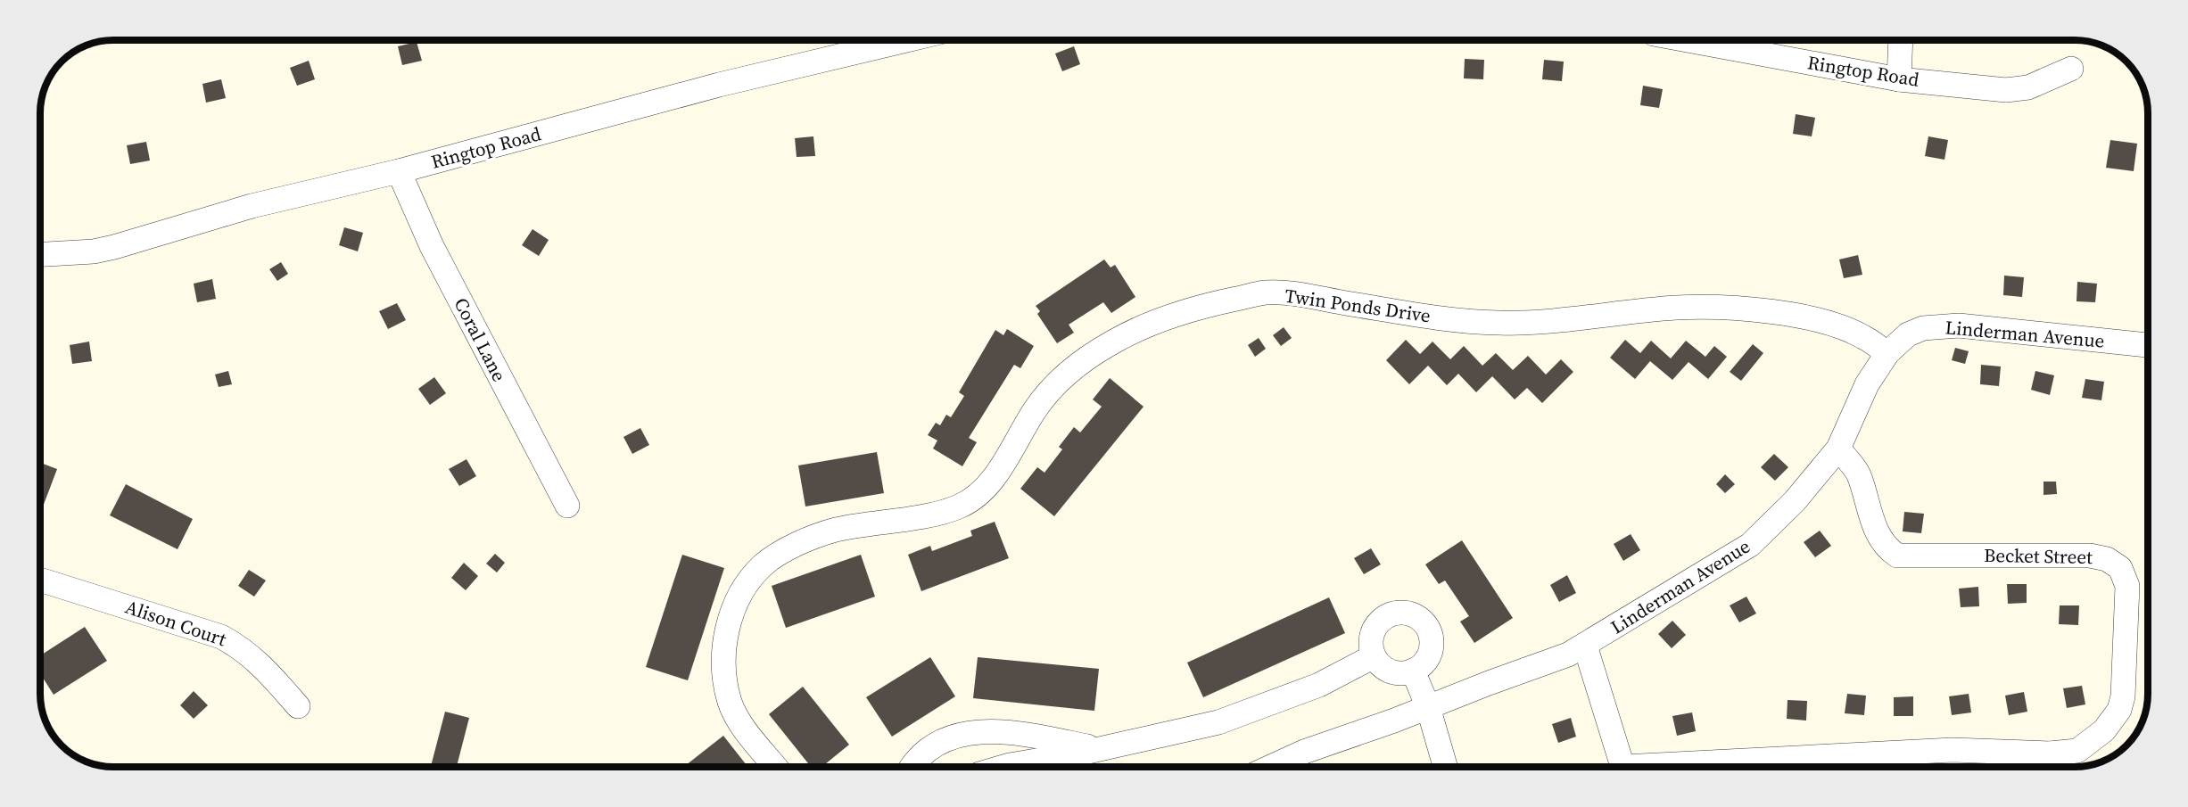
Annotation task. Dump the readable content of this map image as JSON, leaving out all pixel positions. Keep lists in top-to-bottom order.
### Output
{
  "streets": {
    "street": [
      "Ringtop Road",
      "Twin Ponds Drive",
      "Linderman Avenue",
      "Coral Lane",
      "Becket Street",
      "Alison Court"
    ]
  },
  "crossings": [
    ["Ringtop Road", "Coral Lane"],
    ["Twin Ponds Drive", "Linderman Avenue"],
    ["Linderman Avenue", "Becket Street"]
  ]
}
